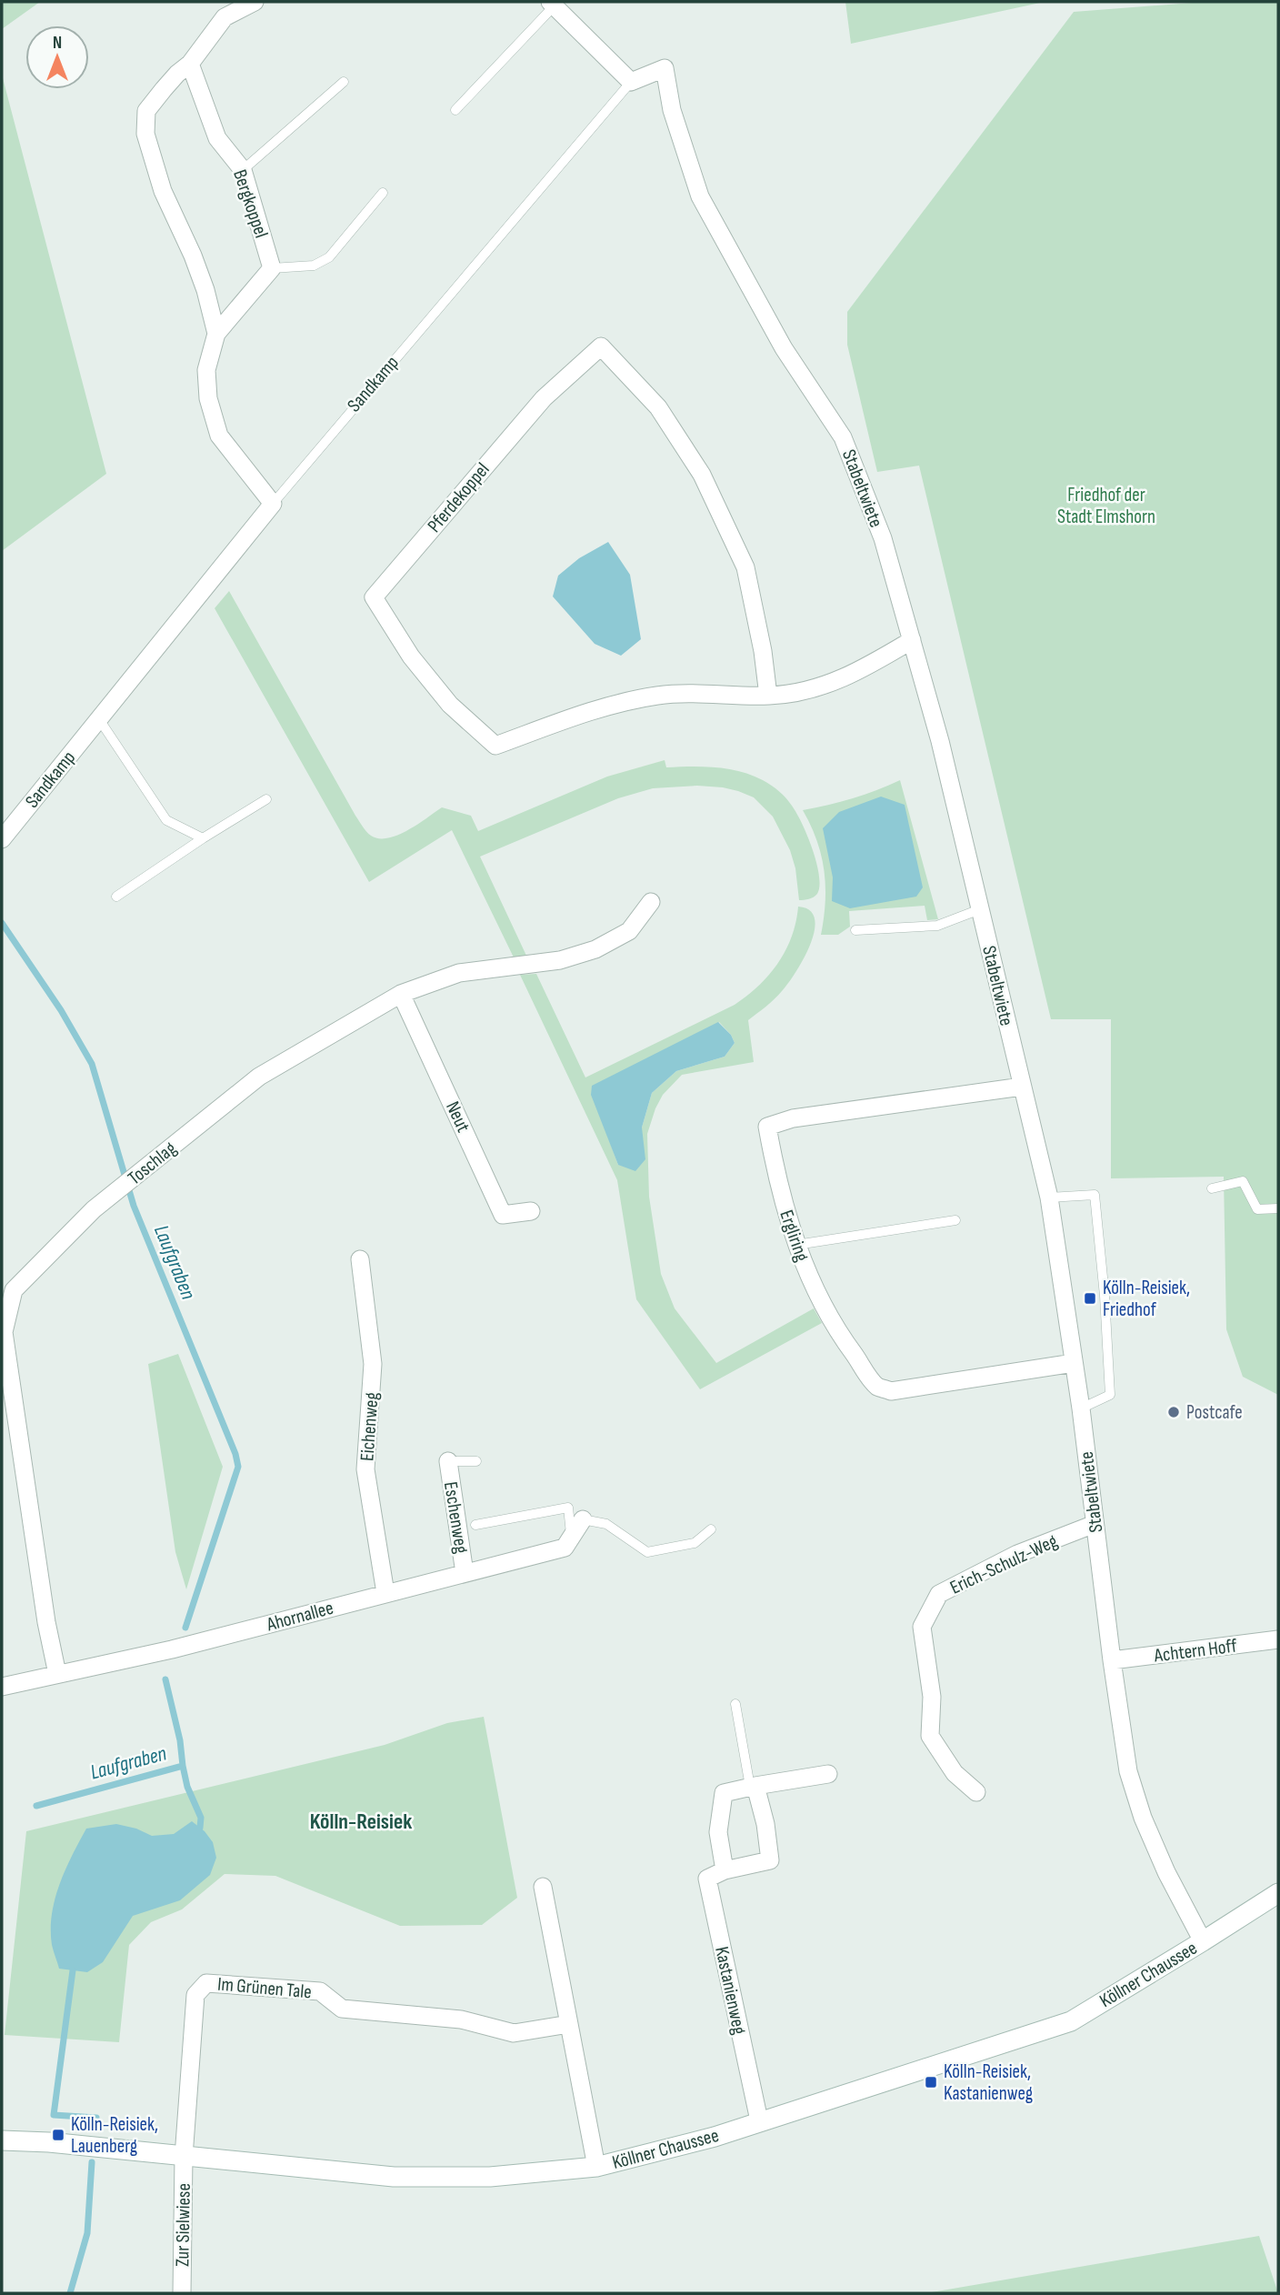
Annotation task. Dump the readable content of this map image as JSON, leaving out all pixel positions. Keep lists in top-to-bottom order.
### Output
{
  "streets": {
    "street": [
      "Bergkoppel",
      "Sandkamp",
      "Stabeltwiete",
      "Pferdekoppel",
      "Neut",
      "Toschlag",
      "Ergliring",
      "Eichenweg",
      "Eschenweg",
      "Erich-Schulz-Weg",
      "Ahornallee",
      "Achtern Hoff",
      "Köllner Chaussee",
      "Im Grünen Tale",
      "Kastanienweg",
      "Zur Sielwiese"
    ]
  },
  "crossings": [
    ["Sandkamp", "Stabeltwiete"],
    ["Stabeltwiete", "Pferdekoppel"],
    ["Stabeltwiete", "Ergliring"],
    ["Stabeltwiete", "Erich-Schulz-Weg"],
    ["Stabeltwiete", "Achtern Hoff"],
    ["Stabeltwiete", "Köllner Chaussee"],
    ["Neut", "Toschlag"],
    ["Toschlag", "Ahornallee"],
    ["Eichenweg", "Ahornallee"],
    ["Eschenweg", "Ahornallee"],
    ["Köllner Chaussee", "Im Grünen Tale"],
    ["Köllner Chaussee", "Kastanienweg"],
    ["Köllner Chaussee", "Zur Sielwiese"],
    ["Im Grünen Tale", "Zur Sielwiese"]
  ],
  "districts": ["Kölln-Reisiek"],
  "water": ["Laufgraben"],
  "parks": ["Friedhof der Stadt Elmshorn"],
  "places": {
    "transit": ["Kölln-Reisiek, Friedhof", "Kölln-Reisiek, Kastanienweg", "Kölln-Reisiek, Lauenberg"],
    "other": ["Postcafe"]
  },
  "north": "top"
}
